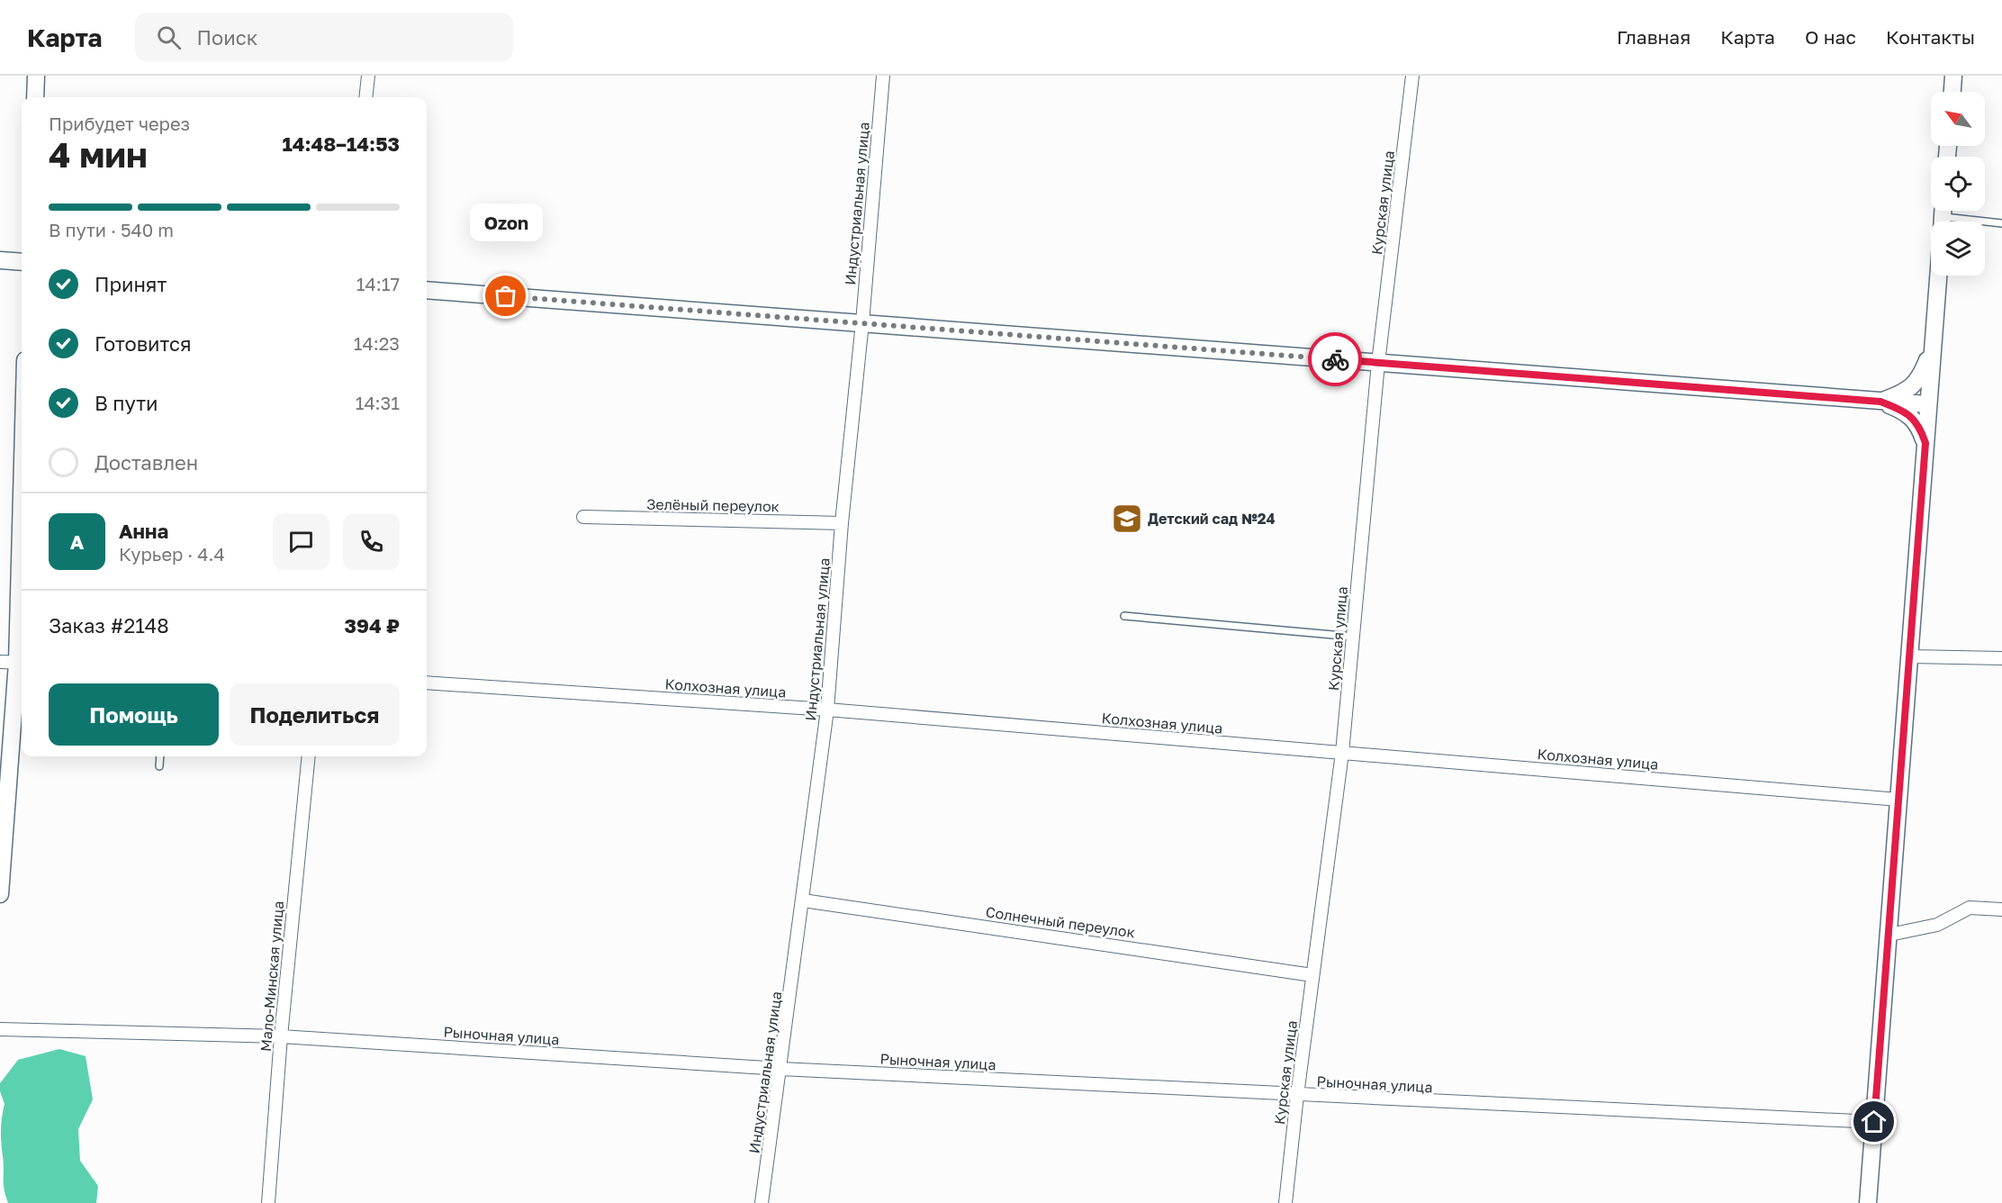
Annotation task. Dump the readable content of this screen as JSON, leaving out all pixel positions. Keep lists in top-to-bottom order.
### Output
{
  "streets": {
    "street": [
      "Курская улица",
      "Индустриальная улица",
      "Зелёный переулок",
      "Колхозная улица",
      "Солнечный переулок",
      "Мало-Минская улица",
      "Рыночная улица"
    ]
  },
  "crossings": [
    ["Курская улица", "Колхозная улица"],
    ["Курская улица", "Солнечный переулок"],
    ["Курская улица", "Рыночная улица"],
    ["Индустриальная улица", "Зелёный переулок"],
    ["Индустриальная улица", "Колхозная улица"],
    ["Индустриальная улица", "Солнечный переулок"],
    ["Индустриальная улица", "Рыночная улица"],
    ["Мало-Минская улица", "Рыночная улица"]
  ],
  "places": {
    "other": ["Ozon"],
    "school or university": ["Детский сад №24"]
  },
  "north": "top left",
  "page": {
    "header": "Карта",
    "search": "Поиск",
    "nav": [
      "Главная",
      "Карта",
      "О нас",
      "Контакты"
    ],
    "heading": ["4 мин", "Прибудет через", "14:48–14:53"],
    "panel": [
      "Анна",
      "Курьер · 4.4",
      "Заказ #2148",
      "394 ₽"
    ],
    "bar": "В пути · 540 m",
    "bubble": "Ozon",
    "list": [
      ["Принят", "14:17"],
      ["Готовится", "14:23"],
      ["В пути", "14:31"],
      "Доставлен"
    ],
    "round": "А",
    "buttons": ["Помощь", "Поделиться"]
  }
}
